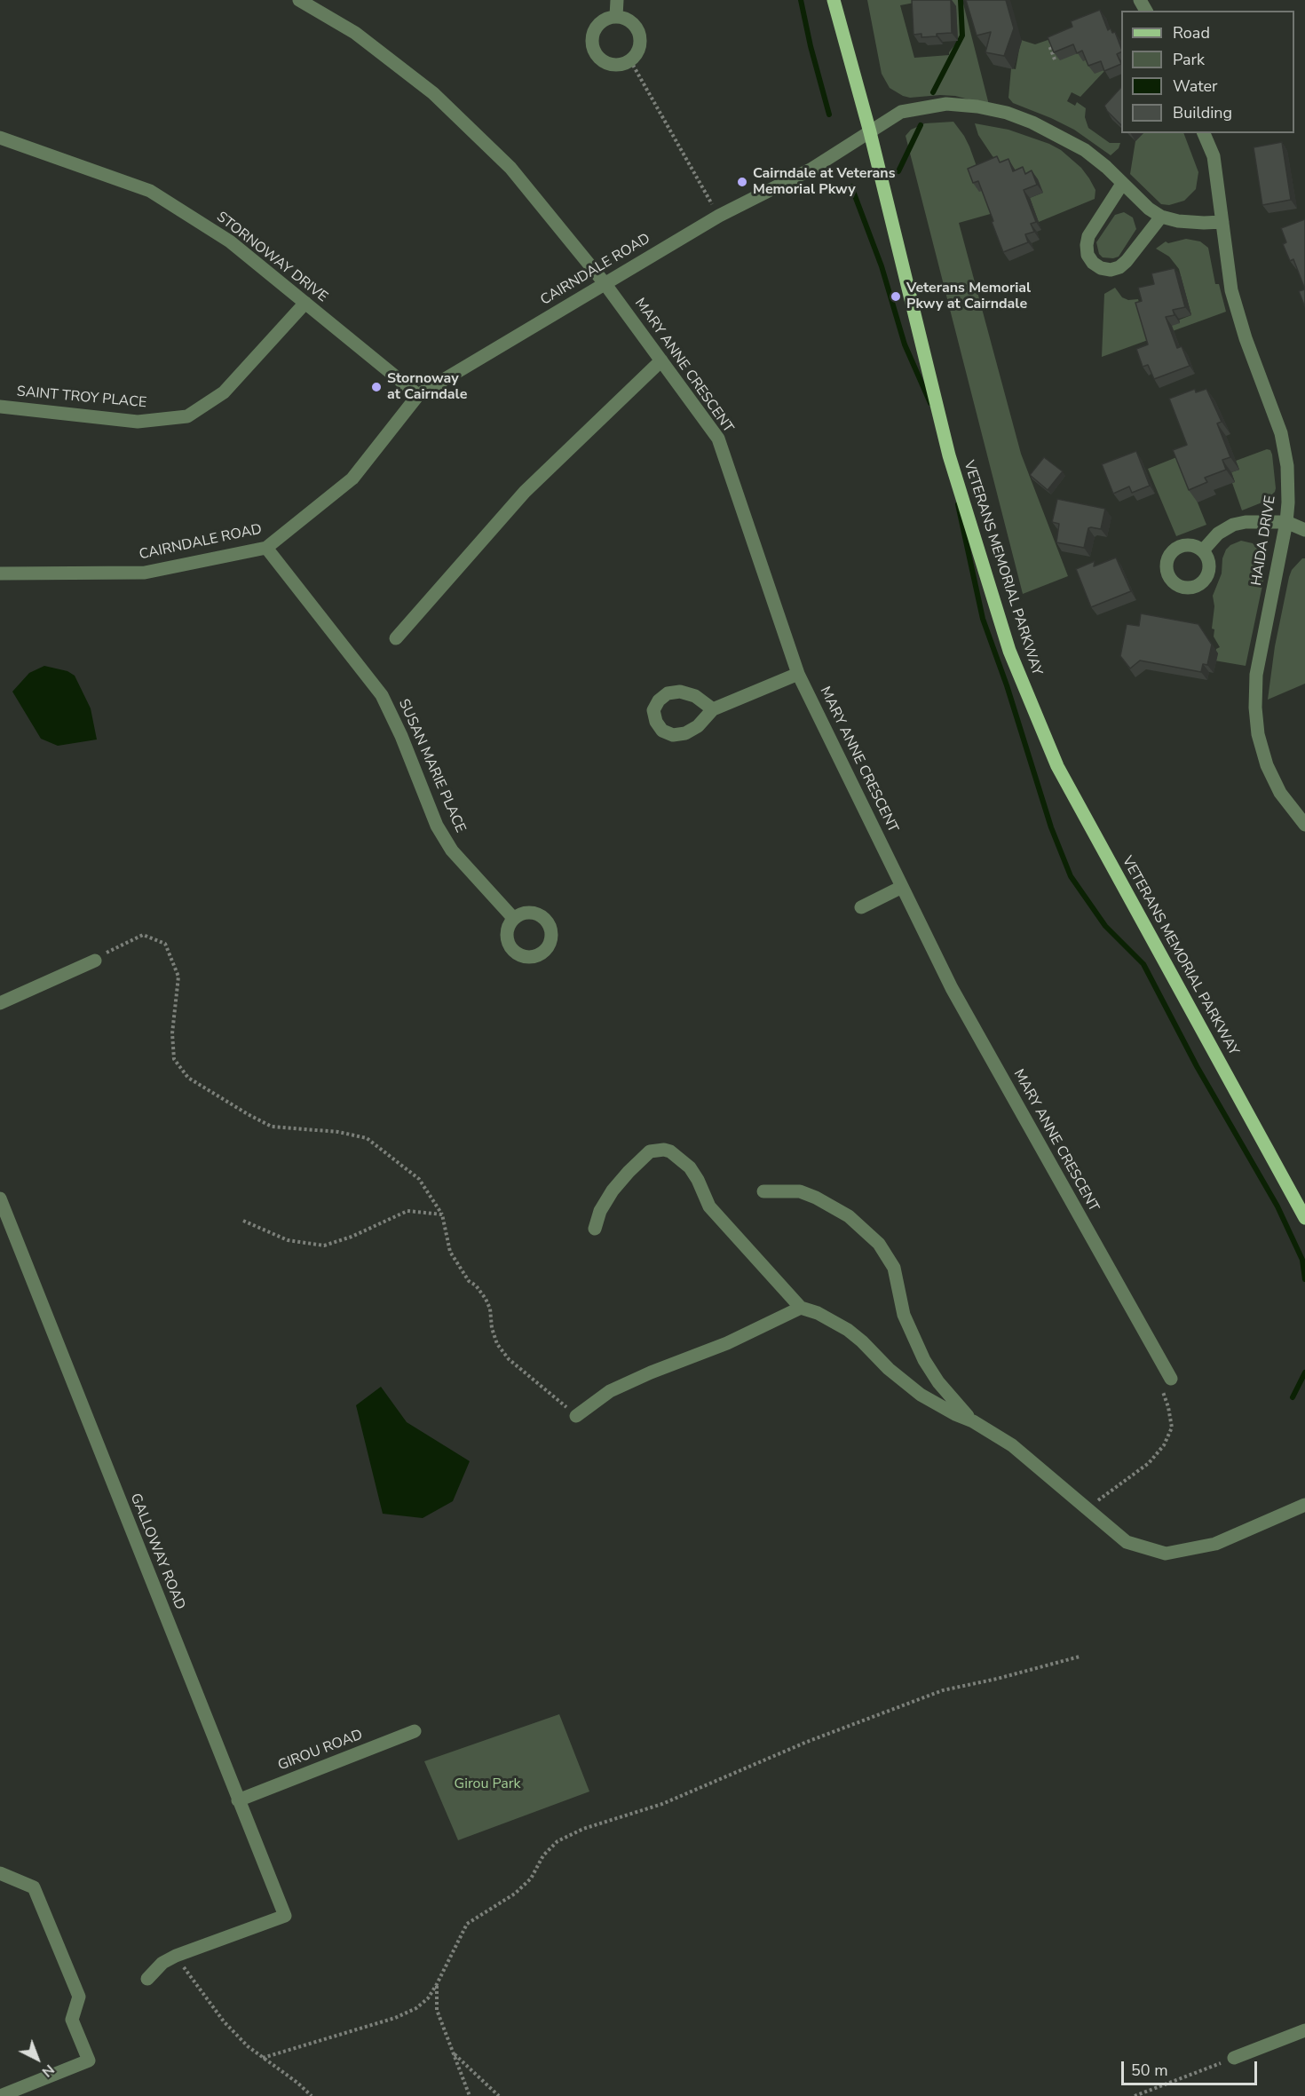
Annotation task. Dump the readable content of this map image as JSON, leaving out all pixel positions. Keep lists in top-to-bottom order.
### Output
{
  "streets": {
    "main road": ["VETERANS MEMORIAL PARKWAY"],
    "street": [
      "STORNOWAY DRIVE",
      "CAIRNDALE ROAD",
      "MARY ANNE CRESCENT",
      "SAINT TROY PLACE",
      "HAIDA DRIVE",
      "SUSAN MARIE PLACE",
      "GALLOWAY ROAD",
      "GIROU ROAD"
    ]
  },
  "crossings": [
    ["STORNOWAY DRIVE", "CAIRNDALE ROAD"],
    ["STORNOWAY DRIVE", "SAINT TROY PLACE"],
    ["CAIRNDALE ROAD", "MARY ANNE CRESCENT"],
    ["CAIRNDALE ROAD", "HAIDA DRIVE"],
    ["CAIRNDALE ROAD", "VETERANS MEMORIAL PARKWAY"],
    ["CAIRNDALE ROAD", "SUSAN MARIE PLACE"],
    ["GALLOWAY ROAD", "GIROU ROAD"]
  ],
  "parks": ["Girou Park"],
  "places": ["Cairndale at Veterans Memorial Pkwy", "Veterans Memorial Pkwy at Cairndale", "Stornoway at Cairndale"],
  "legend": [
    "Road",
    "Park",
    "Water",
    "Building"
  ],
  "scale_bar": "50 m",
  "north": "bottom right"
}
